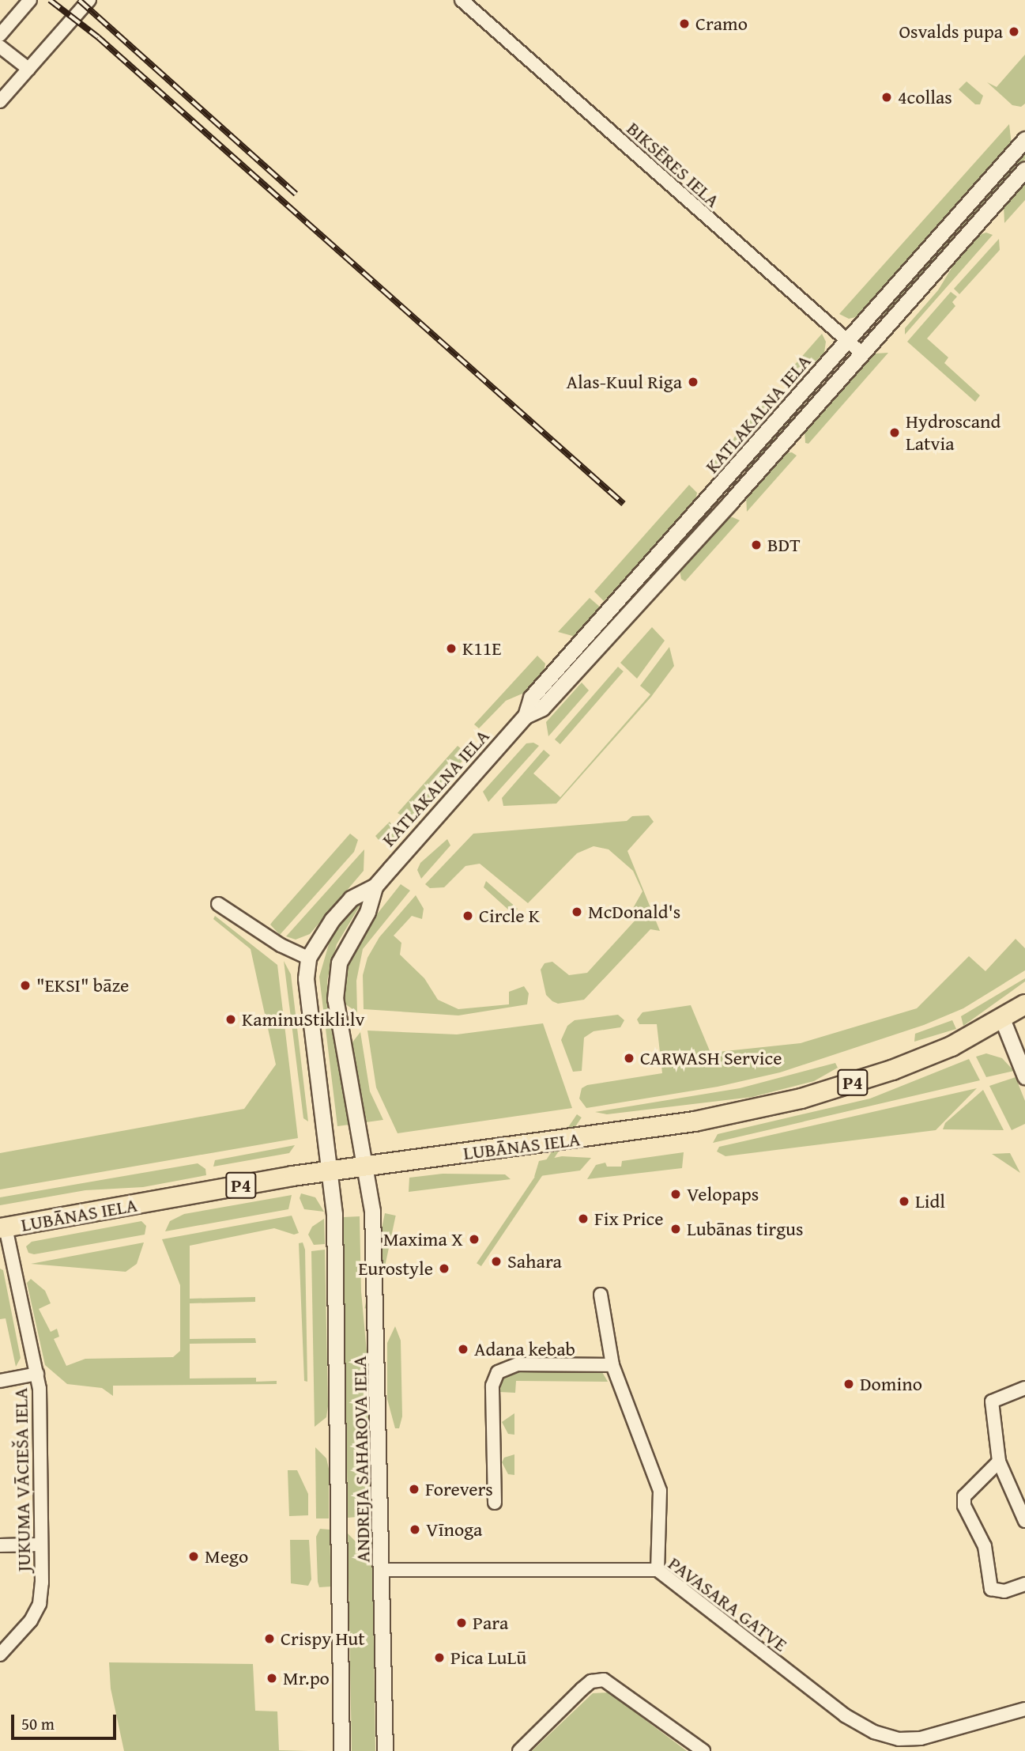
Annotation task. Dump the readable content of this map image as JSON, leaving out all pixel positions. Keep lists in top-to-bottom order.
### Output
{
  "streets": {
    "main road": ["P4", "LUBĀNAS IELA"],
    "street": [
      "BIKSĒRES IELA",
      "KATLAKALNA IELA",
      "ANDREJA SAHAROVA IELA",
      "JUKUMA VĀCIEŠA IELA",
      "PAVASARA GATVE"
    ]
  },
  "crossings": [
    ["BIKSĒRES IELA", "KATLAKALNA IELA"],
    ["KATLAKALNA IELA", "LUBĀNAS IELA"],
    ["KATLAKALNA IELA", "ANDREJA SAHAROVA IELA"],
    ["LUBĀNAS IELA", "ANDREJA SAHAROVA IELA"],
    ["LUBĀNAS IELA", "JUKUMA VĀCIEŠA IELA"],
    ["ANDREJA SAHAROVA IELA", "PAVASARA GATVE"]
  ],
  "places": [
    "Cramo",
    "Osvalds pupa",
    "4collas",
    "Alas-Kuul Riga",
    "Hydroscand Latvia",
    "BDT",
    "K11E",
    "McDonald's",
    "Circle K",
    "\"EKSI\" bāze",
    "KaminuStikli.lv",
    "CARWASH Service",
    "Velopaps",
    "Lidl",
    "Fix Price",
    "Lubānas tirgus",
    "Maxima X",
    "Sahara",
    "Eurostyle",
    "Adana kebab",
    "Domino",
    "Forevers",
    "Vīnoga",
    "Mego",
    "Para",
    "Crispy Hut",
    "Pica LuLū",
    "Mr.po"
  ],
  "scale_bar": "50 m"
}
